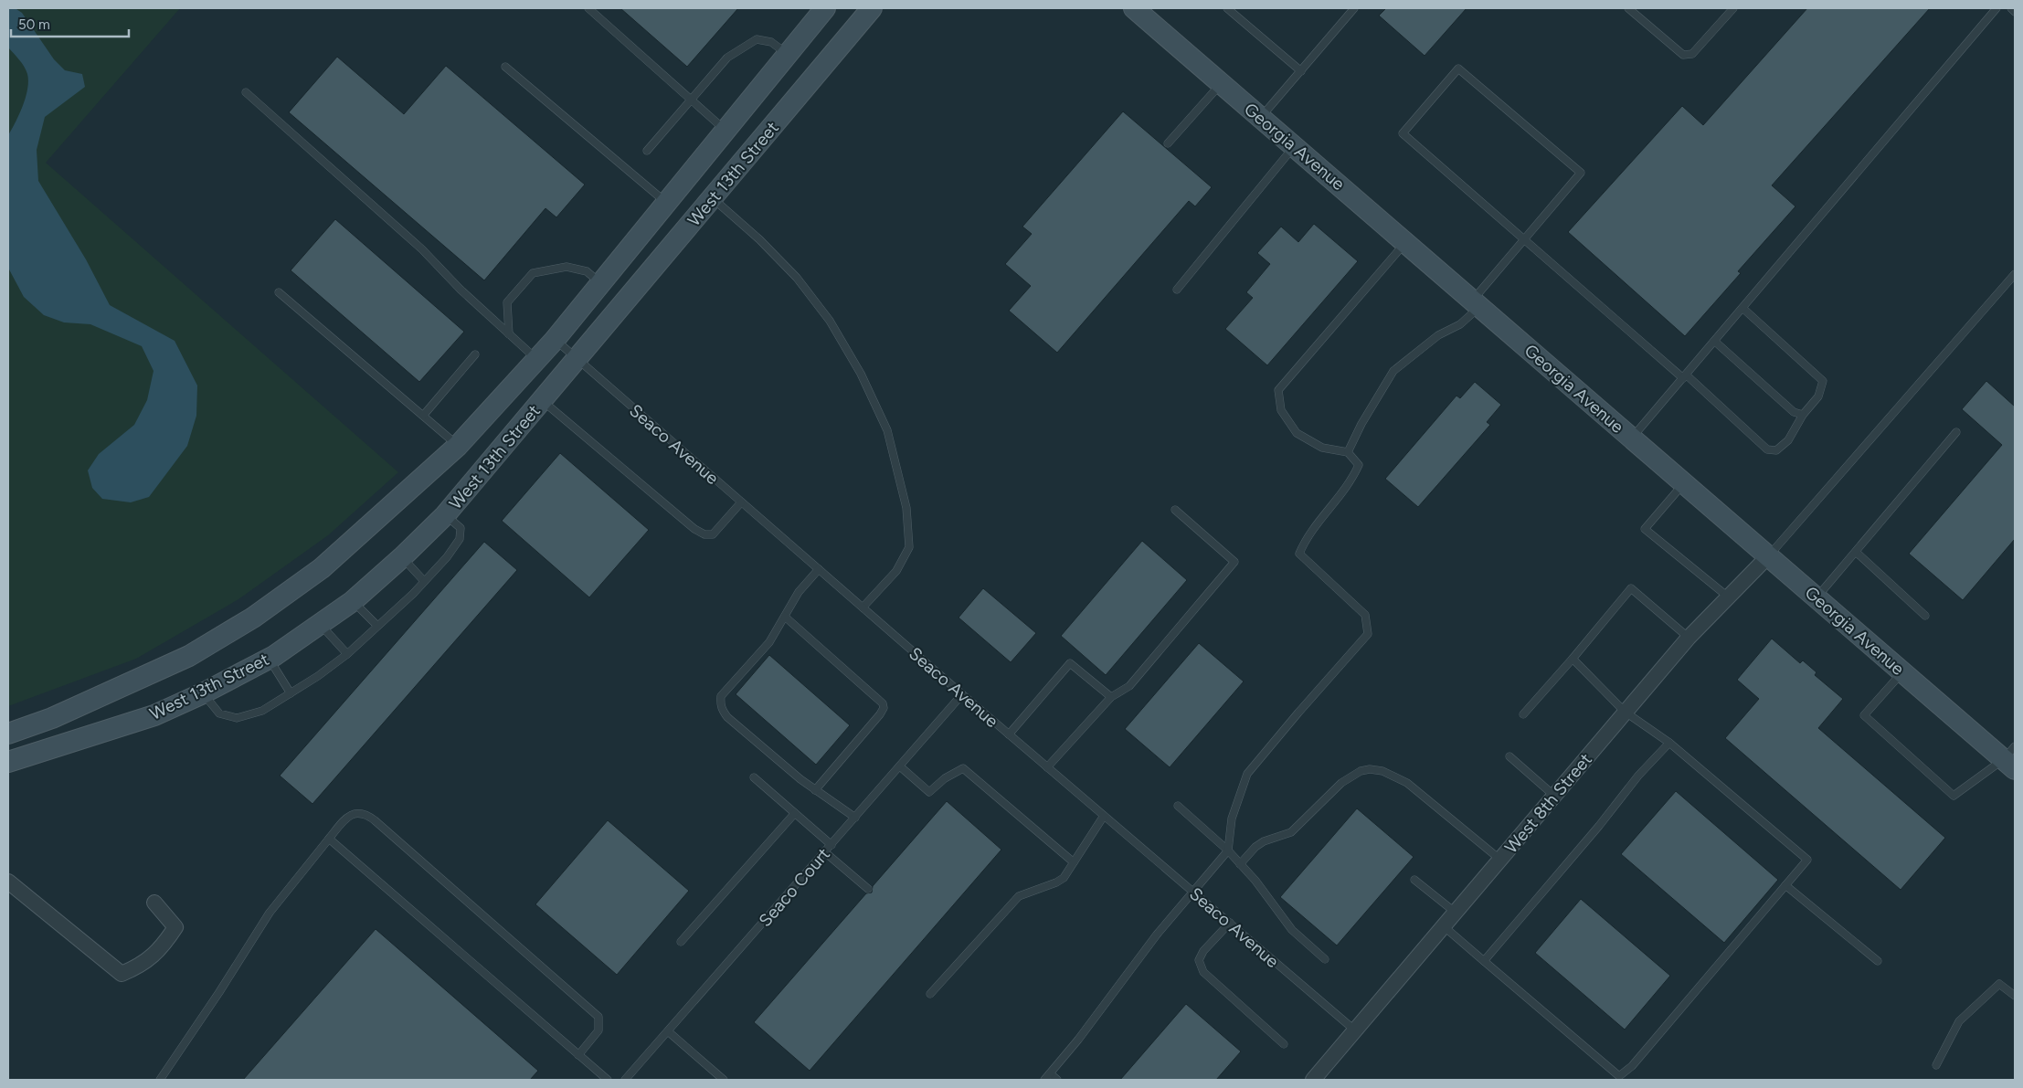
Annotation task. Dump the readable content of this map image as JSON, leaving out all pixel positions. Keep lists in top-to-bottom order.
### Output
{
  "streets": {
    "main road": ["Georgia Avenue", "West 13th Street"],
    "street": ["West 8th Street"],
    "lane": ["Seaco Avenue", "Seaco Court"]
  },
  "crossings": [
    ["Georgia Avenue", "West 8th Street"],
    ["West 13th Street", "Seaco Avenue"],
    ["Seaco Avenue", "West 8th Street"],
    ["Seaco Avenue", "Seaco Court"]
  ],
  "scale_bar": "50 m"
}
